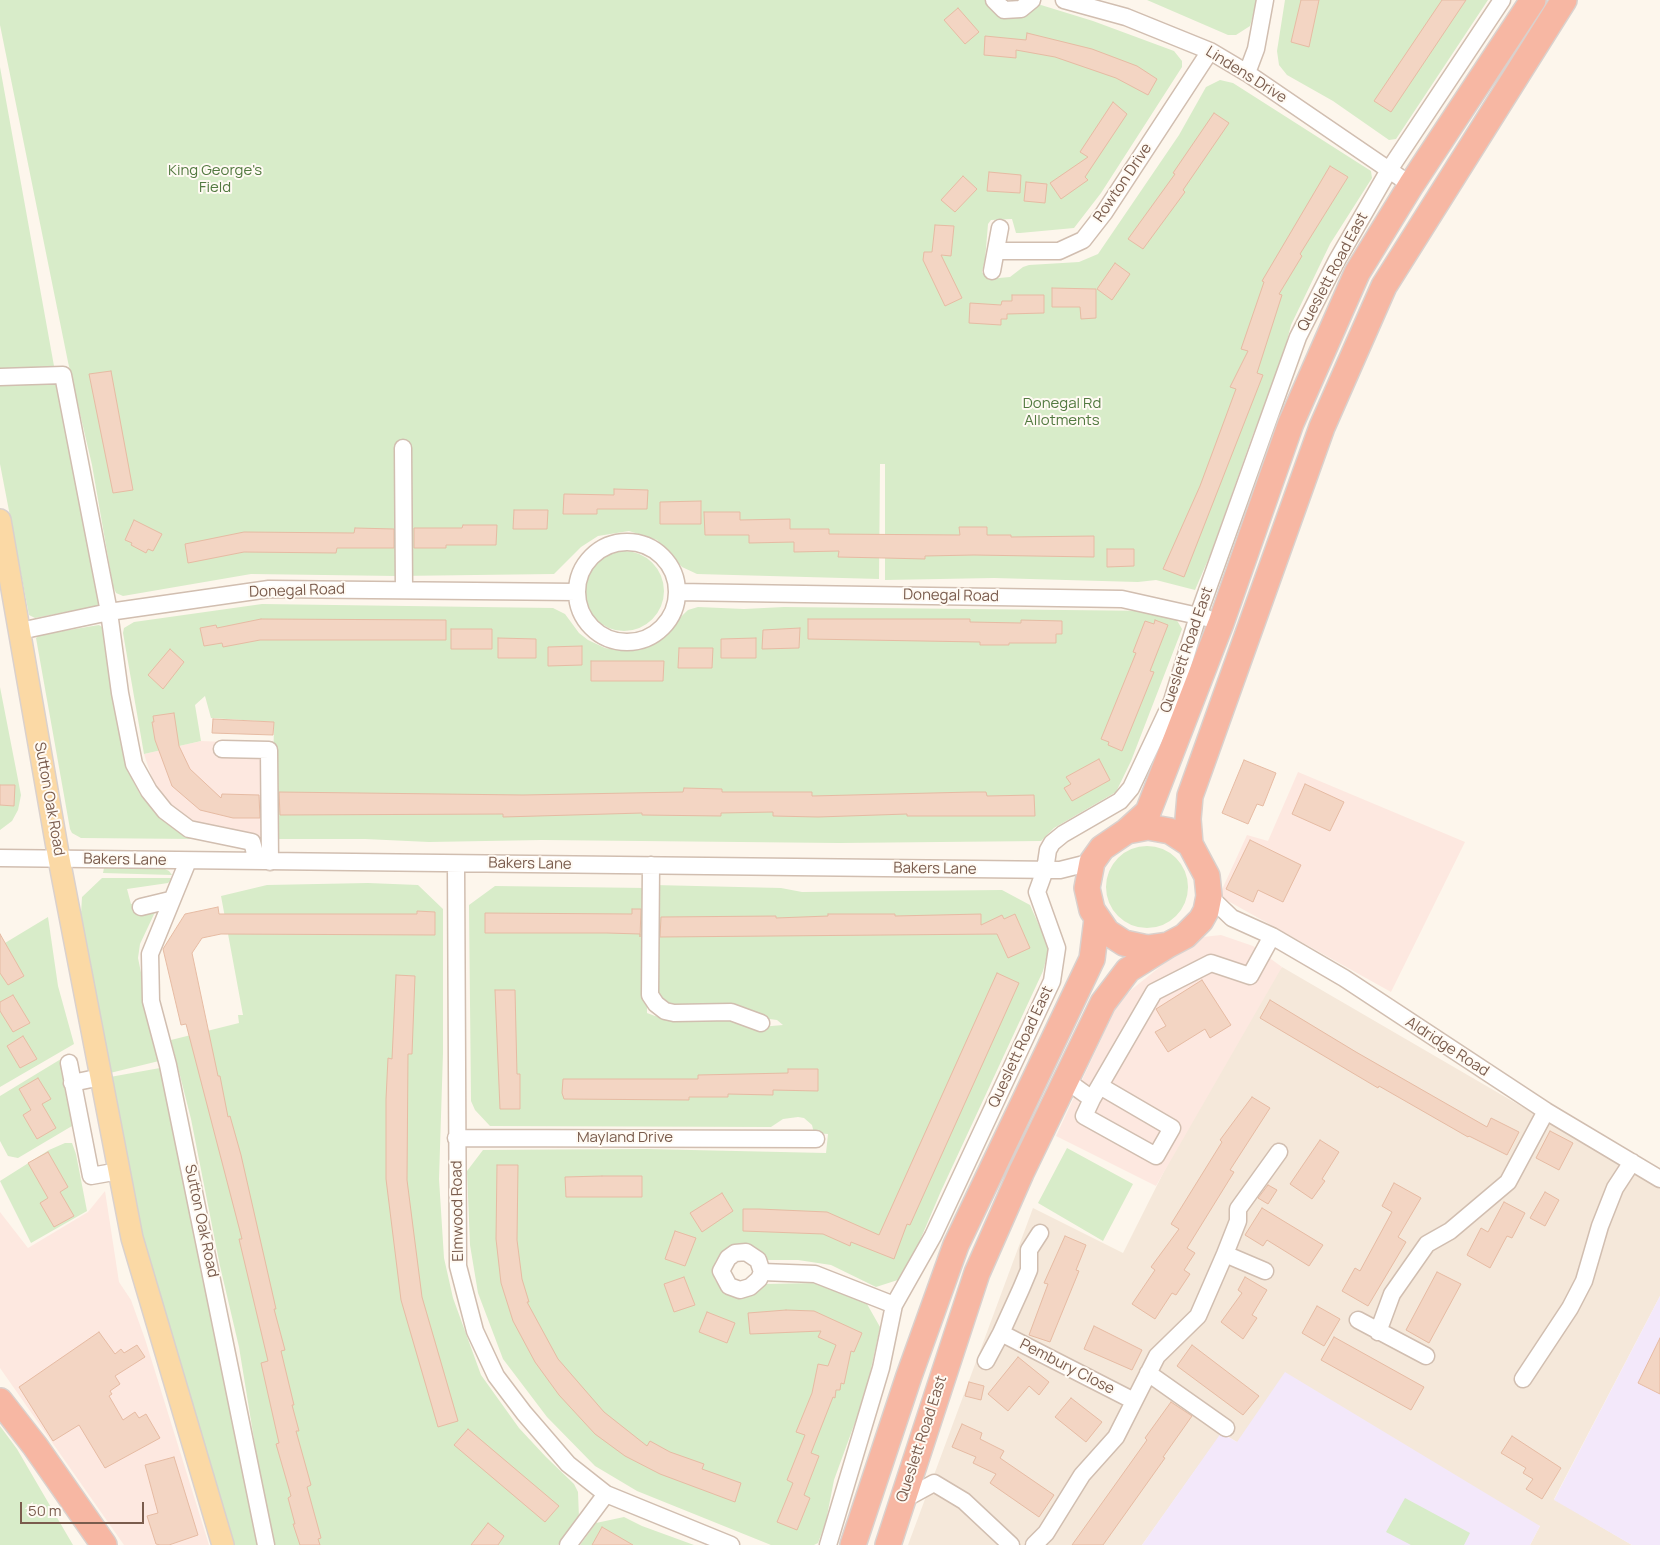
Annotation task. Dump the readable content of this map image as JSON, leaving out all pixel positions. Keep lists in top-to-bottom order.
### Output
{
  "streets": {
    "highway": ["Queslett Road East"],
    "main road": ["Sutton Oak Road"],
    "street": [
      "Lindens Drive",
      "Rowton Drive",
      "Donegal Road",
      "Bakers Lane",
      "Aldridge Road",
      "Mayland Drive",
      "Elmwood Road",
      "Pembury Close"
    ]
  },
  "crossings": [
    ["Lindens Drive", "Rowton Drive"],
    ["Lindens Drive", "Queslett Road East"],
    ["Queslett Road East", "Donegal Road"],
    ["Queslett Road East", "Bakers Lane"],
    ["Queslett Road East", "Aldridge Road"],
    ["Donegal Road", "Sutton Oak Road"],
    ["Sutton Oak Road", "Bakers Lane"],
    ["Bakers Lane", "Aldridge Road"],
    ["Bakers Lane", "Elmwood Road"],
    ["Mayland Drive", "Elmwood Road"]
  ],
  "parks": ["King George's Field", "Donegal Rd Allotments"],
  "scale_bar": "50 m"
}
